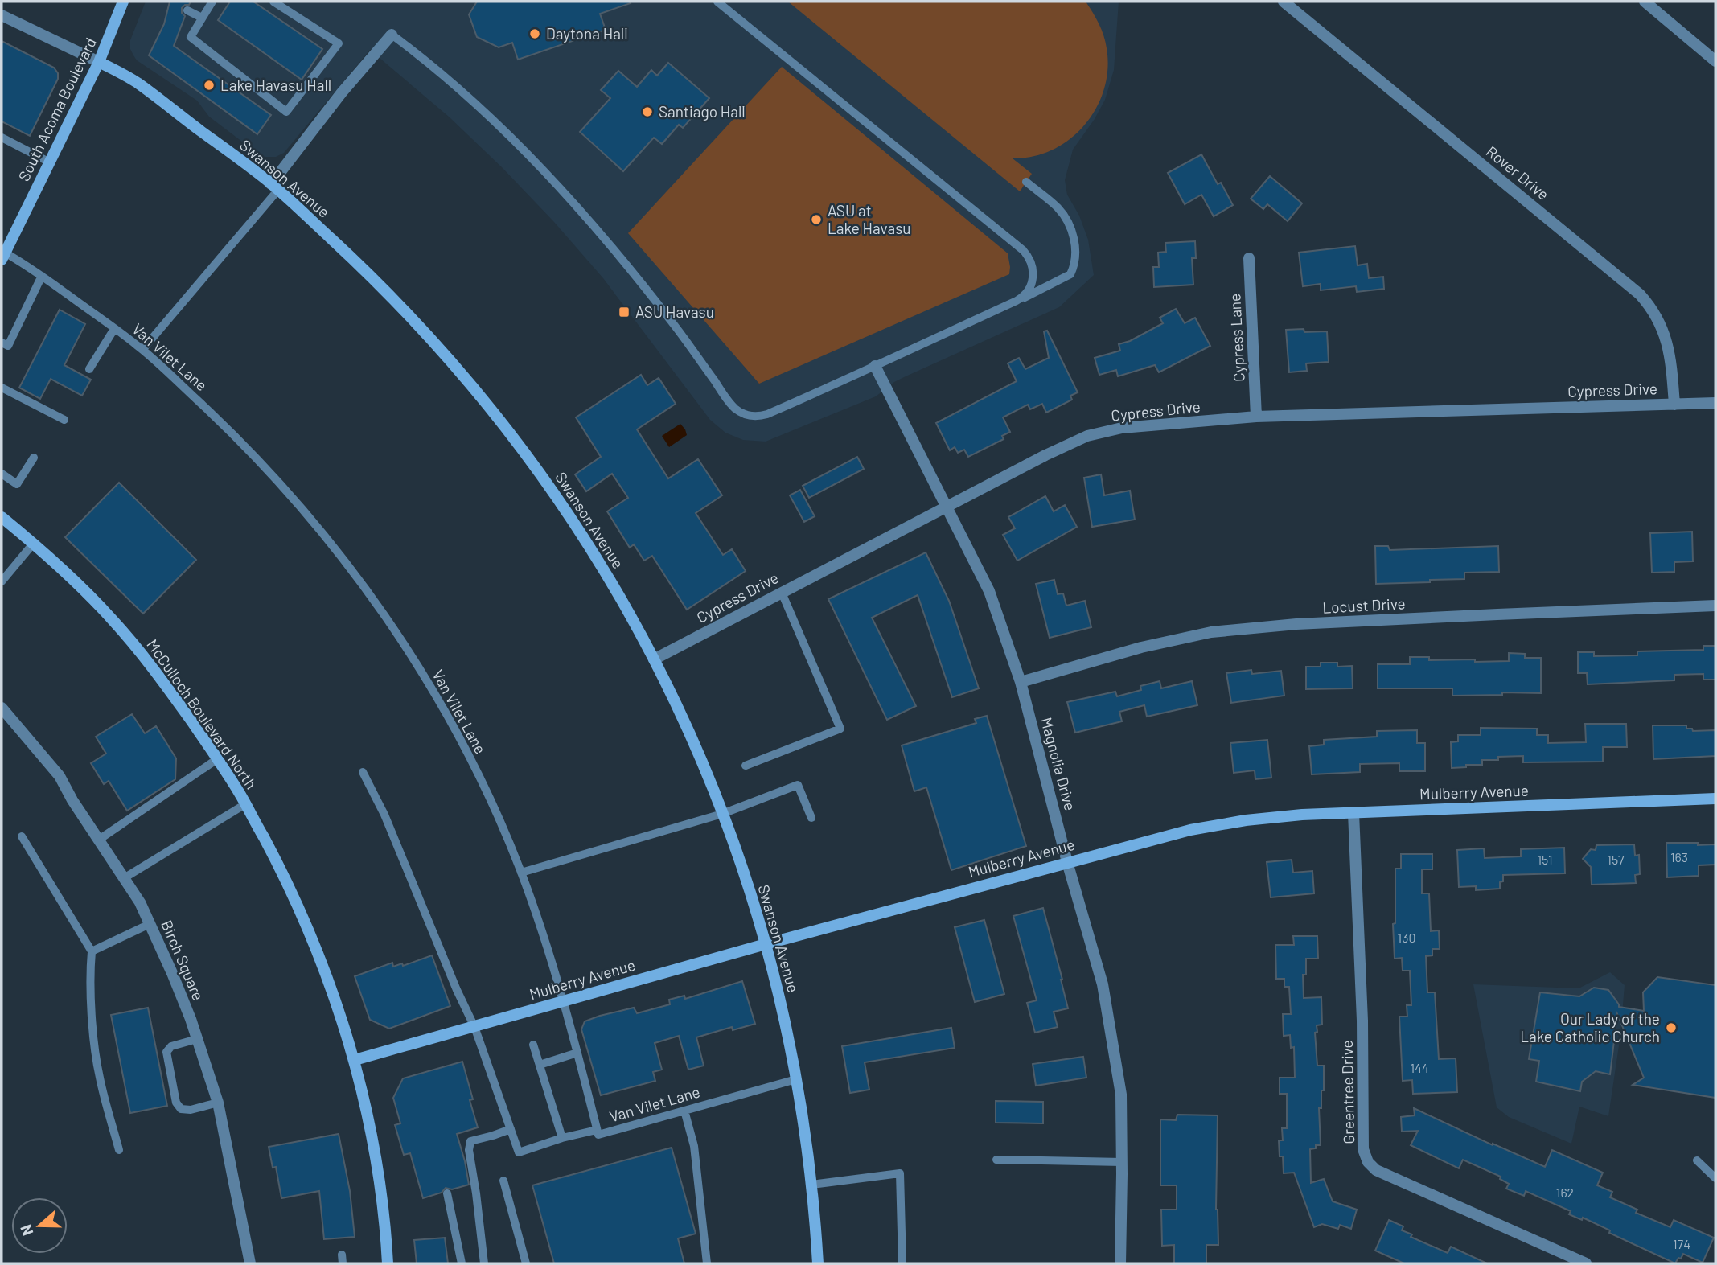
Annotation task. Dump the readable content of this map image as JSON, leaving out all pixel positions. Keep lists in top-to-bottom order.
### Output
{
  "streets": {
    "street": [
      "South Acoma Boulevard",
      "Rover Drive",
      "Swanson Avenue",
      "Cypress Lane",
      "Cypress Drive",
      "Locust Drive",
      "McCulloch Boulevard North",
      "Magnolia Drive",
      "Mulberry Avenue",
      "Birch Square",
      "Greentree Drive"
    ],
    "lane": ["Van Vilet Lane"]
  },
  "crossings": [
    ["South Acoma Boulevard", "Swanson Avenue"],
    ["South Acoma Boulevard", "Van Vilet Lane"],
    ["Rover Drive", "Cypress Drive"],
    ["Swanson Avenue", "Van Vilet Lane"],
    ["Swanson Avenue", "Cypress Drive"],
    ["Swanson Avenue", "Mulberry Avenue"],
    ["Cypress Lane", "Cypress Drive"],
    ["Van Vilet Lane", "Mulberry Avenue"],
    ["Cypress Drive", "Magnolia Drive"],
    ["Locust Drive", "Magnolia Drive"],
    ["McCulloch Boulevard North", "Mulberry Avenue"],
    ["Magnolia Drive", "Mulberry Avenue"],
    ["Mulberry Avenue", "Greentree Drive"]
  ],
  "places": {
    "other": [
      "Daytona Hall",
      "Lake Havasu Hall",
      "Santiago Hall",
      "ASU at Lake Havasu",
      "Our Lady of the Lake Catholic Church"
    ],
    "transit": ["ASU Havasu"]
  },
  "house_numbers": [
    "163",
    "151",
    "157",
    "130",
    "144",
    "162",
    "174"
  ],
  "north": "left"
}
